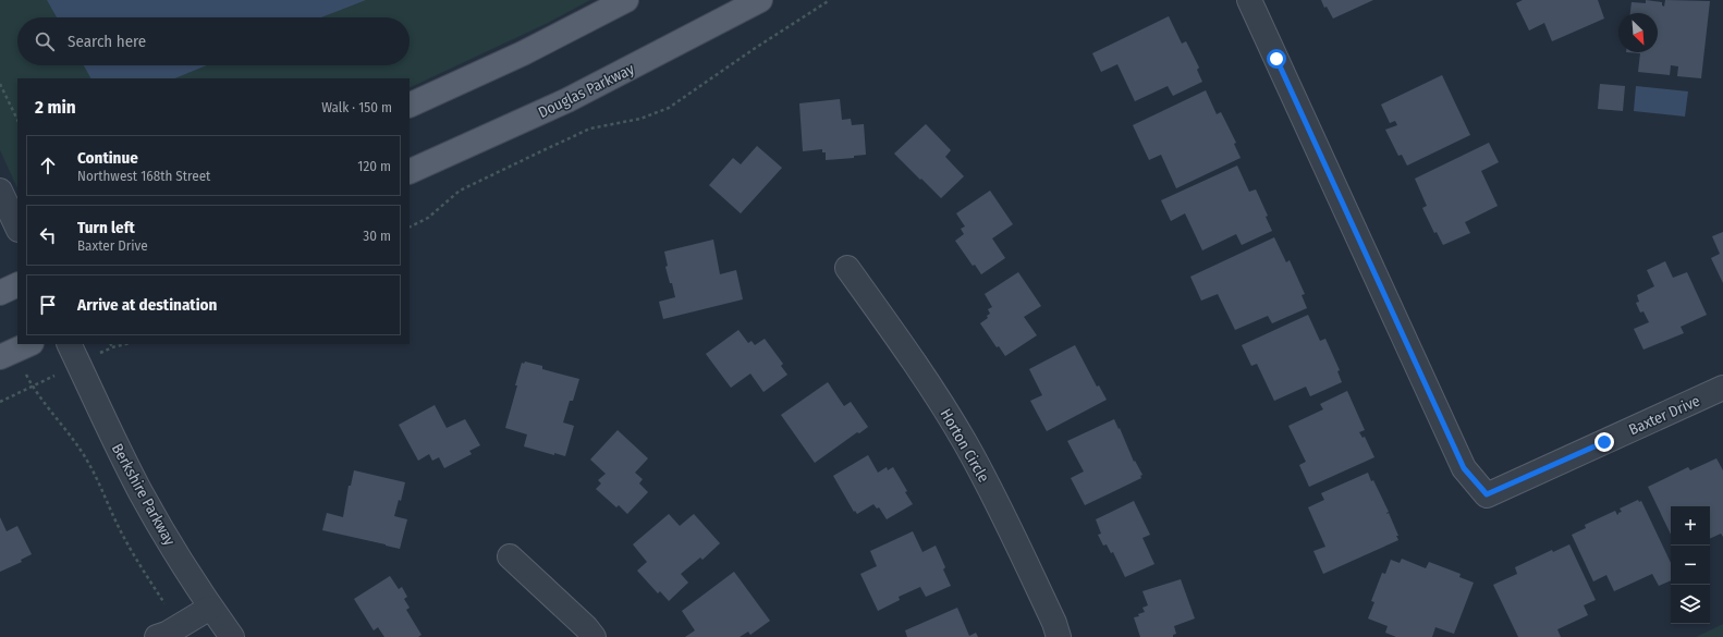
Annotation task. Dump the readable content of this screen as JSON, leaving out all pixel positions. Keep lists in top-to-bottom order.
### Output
{
  "streets": {
    "main road": ["Douglas Parkway"],
    "street": ["Baxter Drive", "Horton Circle", "Berkshire Parkway"]
  },
  "north": "bottom right",
  "page": {
    "search": "Search here",
    "heading": ["2 min", "Walk · 150 m"],
    "list": [
      ["Continue", "Northwest 168th Street", "120 m"],
      ["Turn left", "Baxter Drive", "30 m"],
      "Arrive at destination"
    ],
    "map_buttons": ["+", "−"]
  }
}
